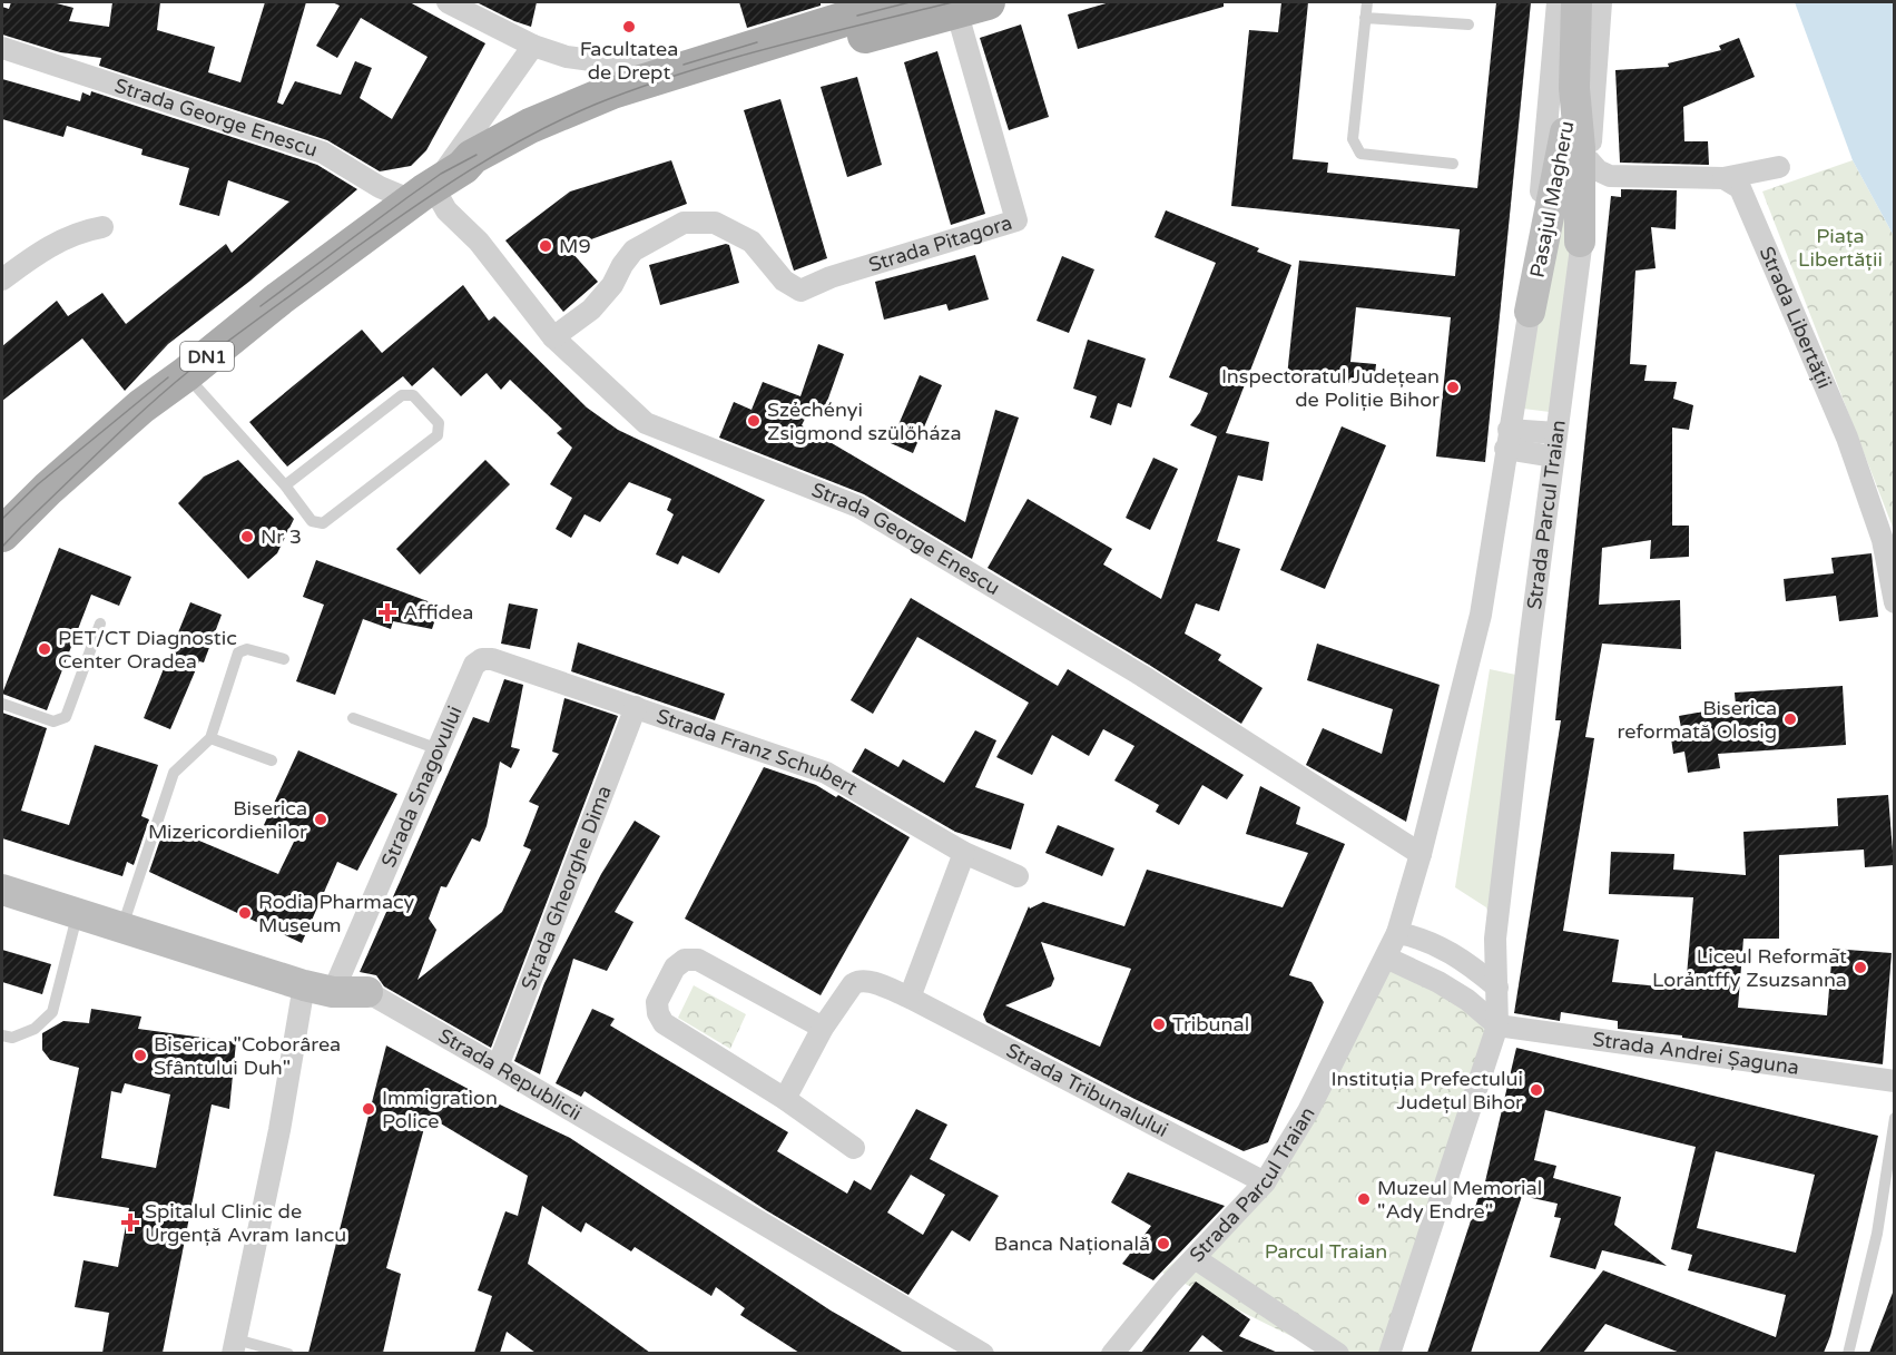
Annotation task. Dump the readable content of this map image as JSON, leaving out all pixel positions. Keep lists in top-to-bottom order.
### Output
{
  "streets": {
    "main road": ["DN1"],
    "street": [
      "Strada George Enescu",
      "Pasajul Magheru",
      "Strada Pitagora",
      "Strada Libertății",
      "Strada Parcul Traian",
      "Strada Franz Schubert",
      "Strada Snagovului",
      "Strada Gheorghe Dima",
      "Strada Andrei Șaguna",
      "Strada Republicii",
      "Strada Tribunalului"
    ]
  },
  "crossings": [
    ["Strada George Enescu", "Strada Pitagora"],
    ["Strada George Enescu", "DN1"],
    ["Strada George Enescu", "Strada Parcul Traian"],
    ["Pasajul Magheru", "Strada Parcul Traian"],
    ["Strada Pitagora", "DN1"],
    ["Strada Parcul Traian", "Strada Andrei Șaguna"],
    ["Strada Parcul Traian", "Strada Tribunalului"],
    ["Strada Franz Schubert", "Strada Snagovului"],
    ["Strada Franz Schubert", "Strada Gheorghe Dima"],
    ["Strada Snagovului", "Strada Republicii"],
    ["Strada Gheorghe Dima", "Strada Republicii"]
  ],
  "parks": ["Piața Libertății", "Parcul Traian"],
  "places": {
    "other": [
      "Facultatea de Drept",
      "M9",
      "Inspectoratul Județean de Poliție Bihor",
      "Széchényi Zsigmond szülőháza",
      "Nr 3",
      "PET/CT Diagnostic Center Oradea",
      "Biserica reformată Olosig",
      "Biserica Mizericordienilor",
      "Rodia Pharmacy Museum",
      "Liceul Reformat Lorántffy Zsuzsanna",
      "Tribunal",
      "Biserica \"Coborârea Sfântului Duh\"",
      "Instituția Prefectului Județul Bihor",
      "Immigration Police",
      "Muzeul Memorial \"Ady Endre\"",
      "Banca Națională"
    ],
    "health": ["Affidea", "Spitalul Clinic de Urgență Avram Iancu"]
  }
}
